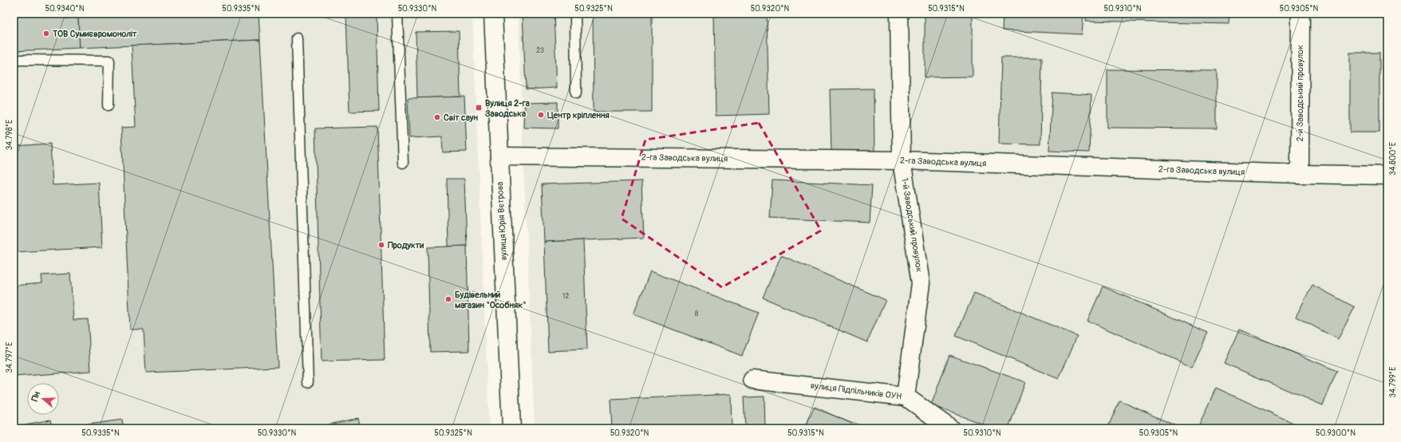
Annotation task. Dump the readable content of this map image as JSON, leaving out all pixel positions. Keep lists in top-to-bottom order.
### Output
{
  "streets": {
    "street": [
      "2-й Заводський провулок",
      "2-га Заводська вулиця",
      "вулиця Юрія Вєтрова",
      "1-й Заводський провулок",
      "вулиця Підпільників ОУН"
    ]
  },
  "crossings": [
    ["2-й Заводський провулок", "2-га Заводська вулиця"],
    ["2-га Заводська вулиця", "вулиця Юрія Вєтрова"],
    ["2-га Заводська вулиця", "1-й Заводський провулок"],
    ["1-й Заводський провулок", "вулиця Підпільників ОУН"]
  ],
  "places": {
    "other": [
      "ТОВ Сумиєвромоноліт",
      "Центр кріплення",
      "Світ саун",
      "Продукти",
      "Будівельний магазин \"Особняк\""
    ],
    "transit": ["Вулиця 2-га Заводська"]
  },
  "house_numbers": ["23", "12", "8"],
  "north": "left",
  "coordinates": [
    "50.9340°N",
    "50.9335°N",
    "50.9330°N",
    "50.9325°N",
    "50.9320°N",
    "50.9315°N",
    "50.9310°N",
    "50.9305°N",
    "34.798°E",
    "34.800°E",
    "34.797°E",
    "34.799°E",
    "50.9300°N"
  ]
}
